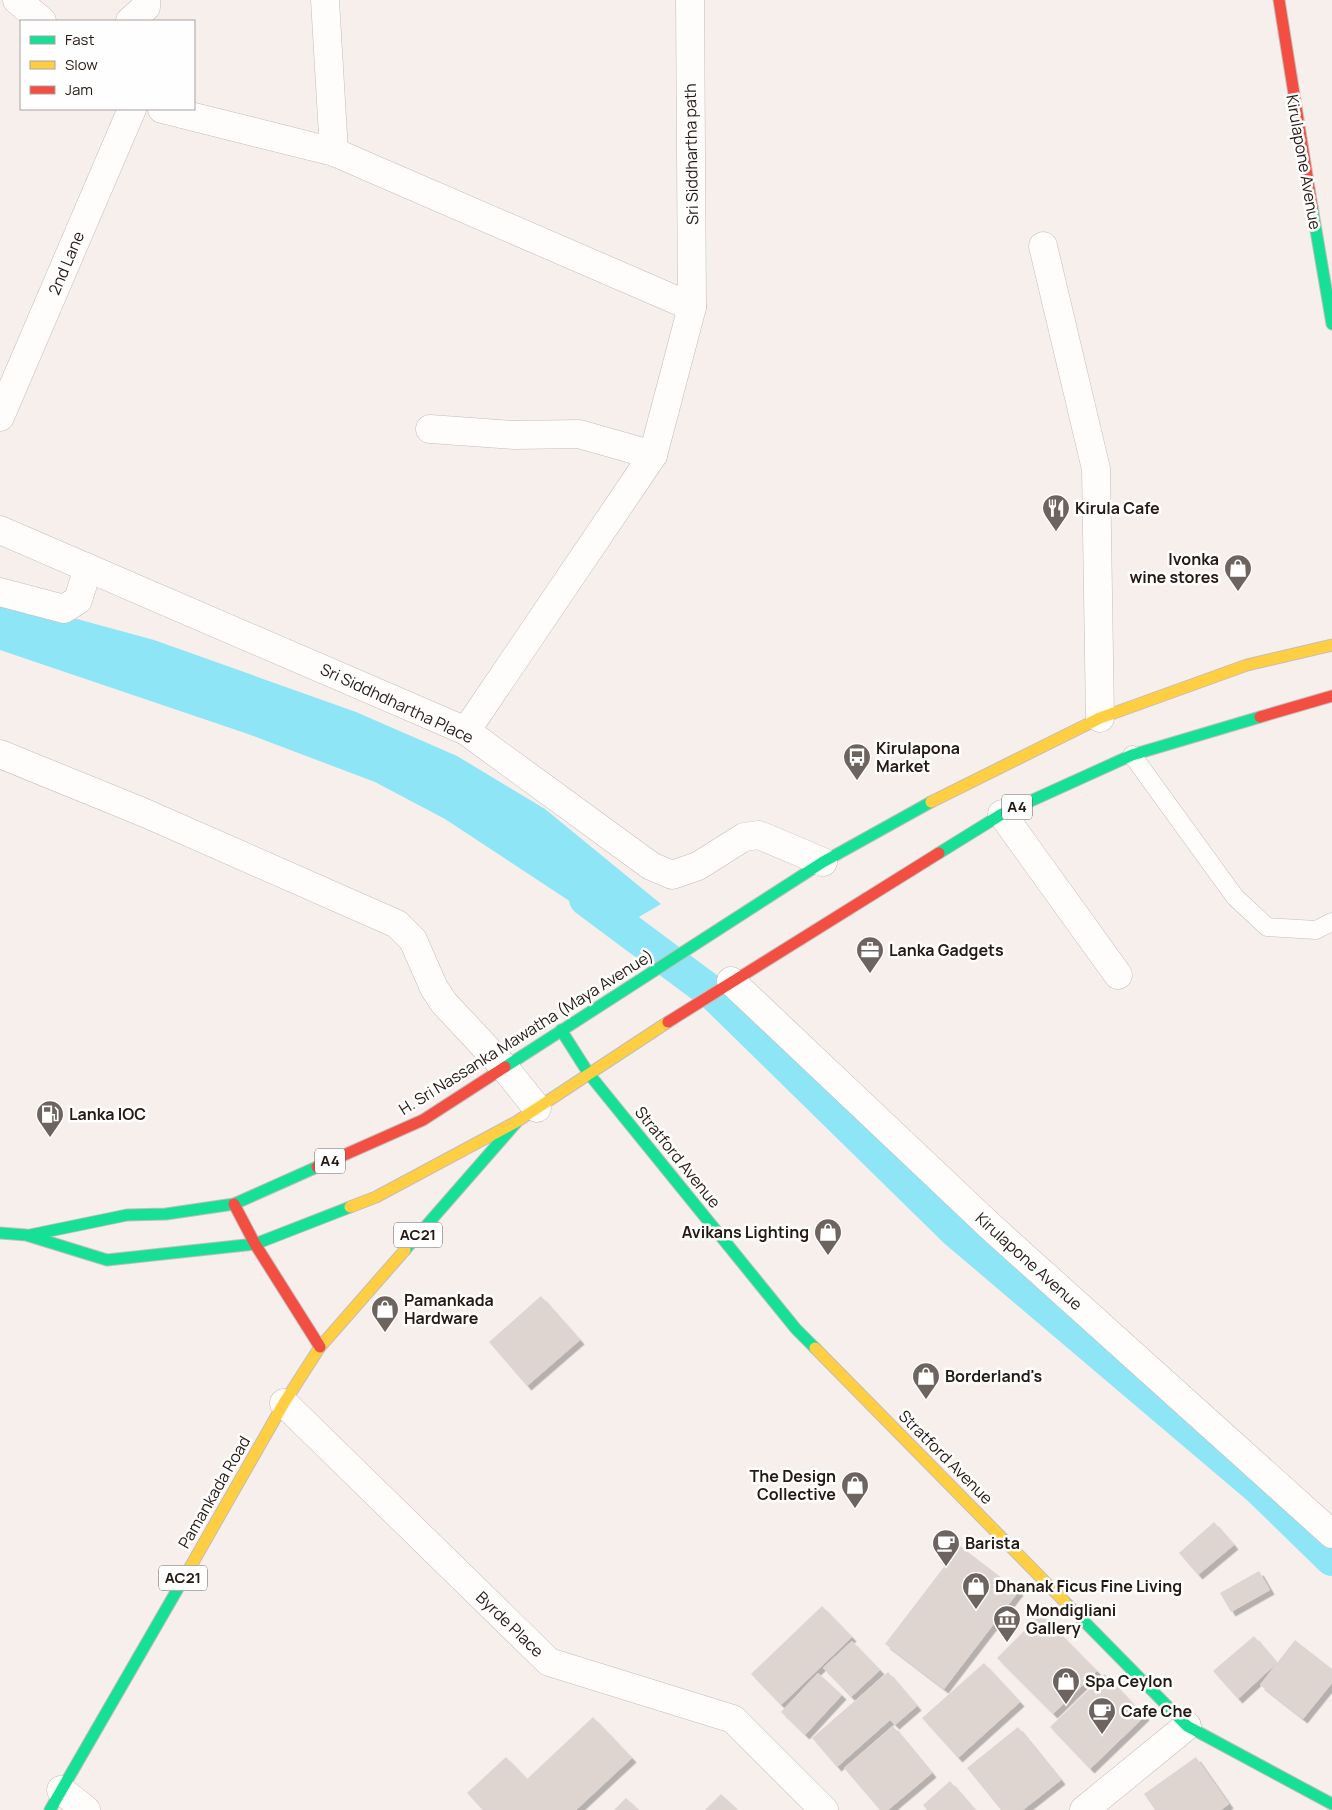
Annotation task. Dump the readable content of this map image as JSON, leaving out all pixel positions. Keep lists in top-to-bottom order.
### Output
{
  "streets": {
    "main road": [
      "Kirulapone Avenue",
      "A4",
      "H. Sri Nassanka Mawatha (Maya Avenue)",
      "Stratford Avenue",
      "AC21",
      "Pamankada Road"
    ],
    "street": [
      "Sri Siddhartha path",
      "2nd Lane",
      "Sri Siddhdhartha Place",
      "Byrde Place"
    ]
  },
  "crossings": [
    ["Sri Siddhartha path", "Sri Siddhdhartha Place"],
    ["Kirulapone Avenue", "A4"],
    ["Kirulapone Avenue", "H. Sri Nassanka Mawatha (Maya Avenue)"],
    ["Sri Siddhdhartha Place", "A4"],
    ["Sri Siddhdhartha Place", "H. Sri Nassanka Mawatha (Maya Avenue)"],
    ["A4", "H. Sri Nassanka Mawatha (Maya Avenue)"],
    ["H. Sri Nassanka Mawatha (Maya Avenue)", "Stratford Avenue"],
    ["H. Sri Nassanka Mawatha (Maya Avenue)", "Pamankada Road"],
    ["Pamankada Road", "Byrde Place"]
  ],
  "places": {
    "restaurant": ["Kirula Cafe"],
    "shop": [
      "Ivonka wine stores",
      "Avikans Lighting",
      "Pamankada Hardware",
      "Borderland's",
      "The Design Collective",
      "Dhanak Ficus Fine Living",
      "Spa Ceylon"
    ],
    "bus stop": ["Kirulapona Market"],
    "office": ["Lanka Gadgets"],
    "fuel station": ["Lanka IOC"],
    "cafe": ["Barista", "Cafe Che"],
    "museum": ["Mondigliani Gallery"]
  },
  "legend": ["Fast", "Slow", "Jam"]
}
